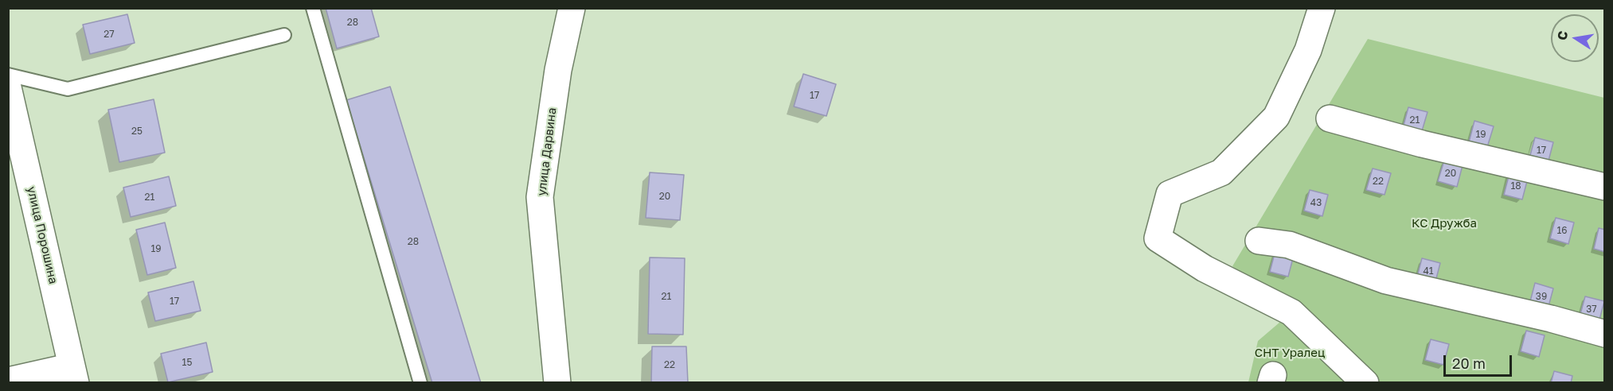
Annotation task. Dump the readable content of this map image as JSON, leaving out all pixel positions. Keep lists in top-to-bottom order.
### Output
{
  "streets": {
    "street": ["улица Дарвина", "улица Порошина"]
  },
  "parks": ["КС Дружба", "СНТ Уралец"],
  "house_numbers": [
    "28",
    "27",
    "17",
    "21",
    "25",
    "19",
    "17",
    "20",
    "22",
    "18",
    "20",
    "21",
    "43",
    "16",
    "28",
    "19",
    "41",
    "21",
    "39",
    "17",
    "37",
    "15",
    "22"
  ],
  "scale_bar": "20 m",
  "north": "left"
}
